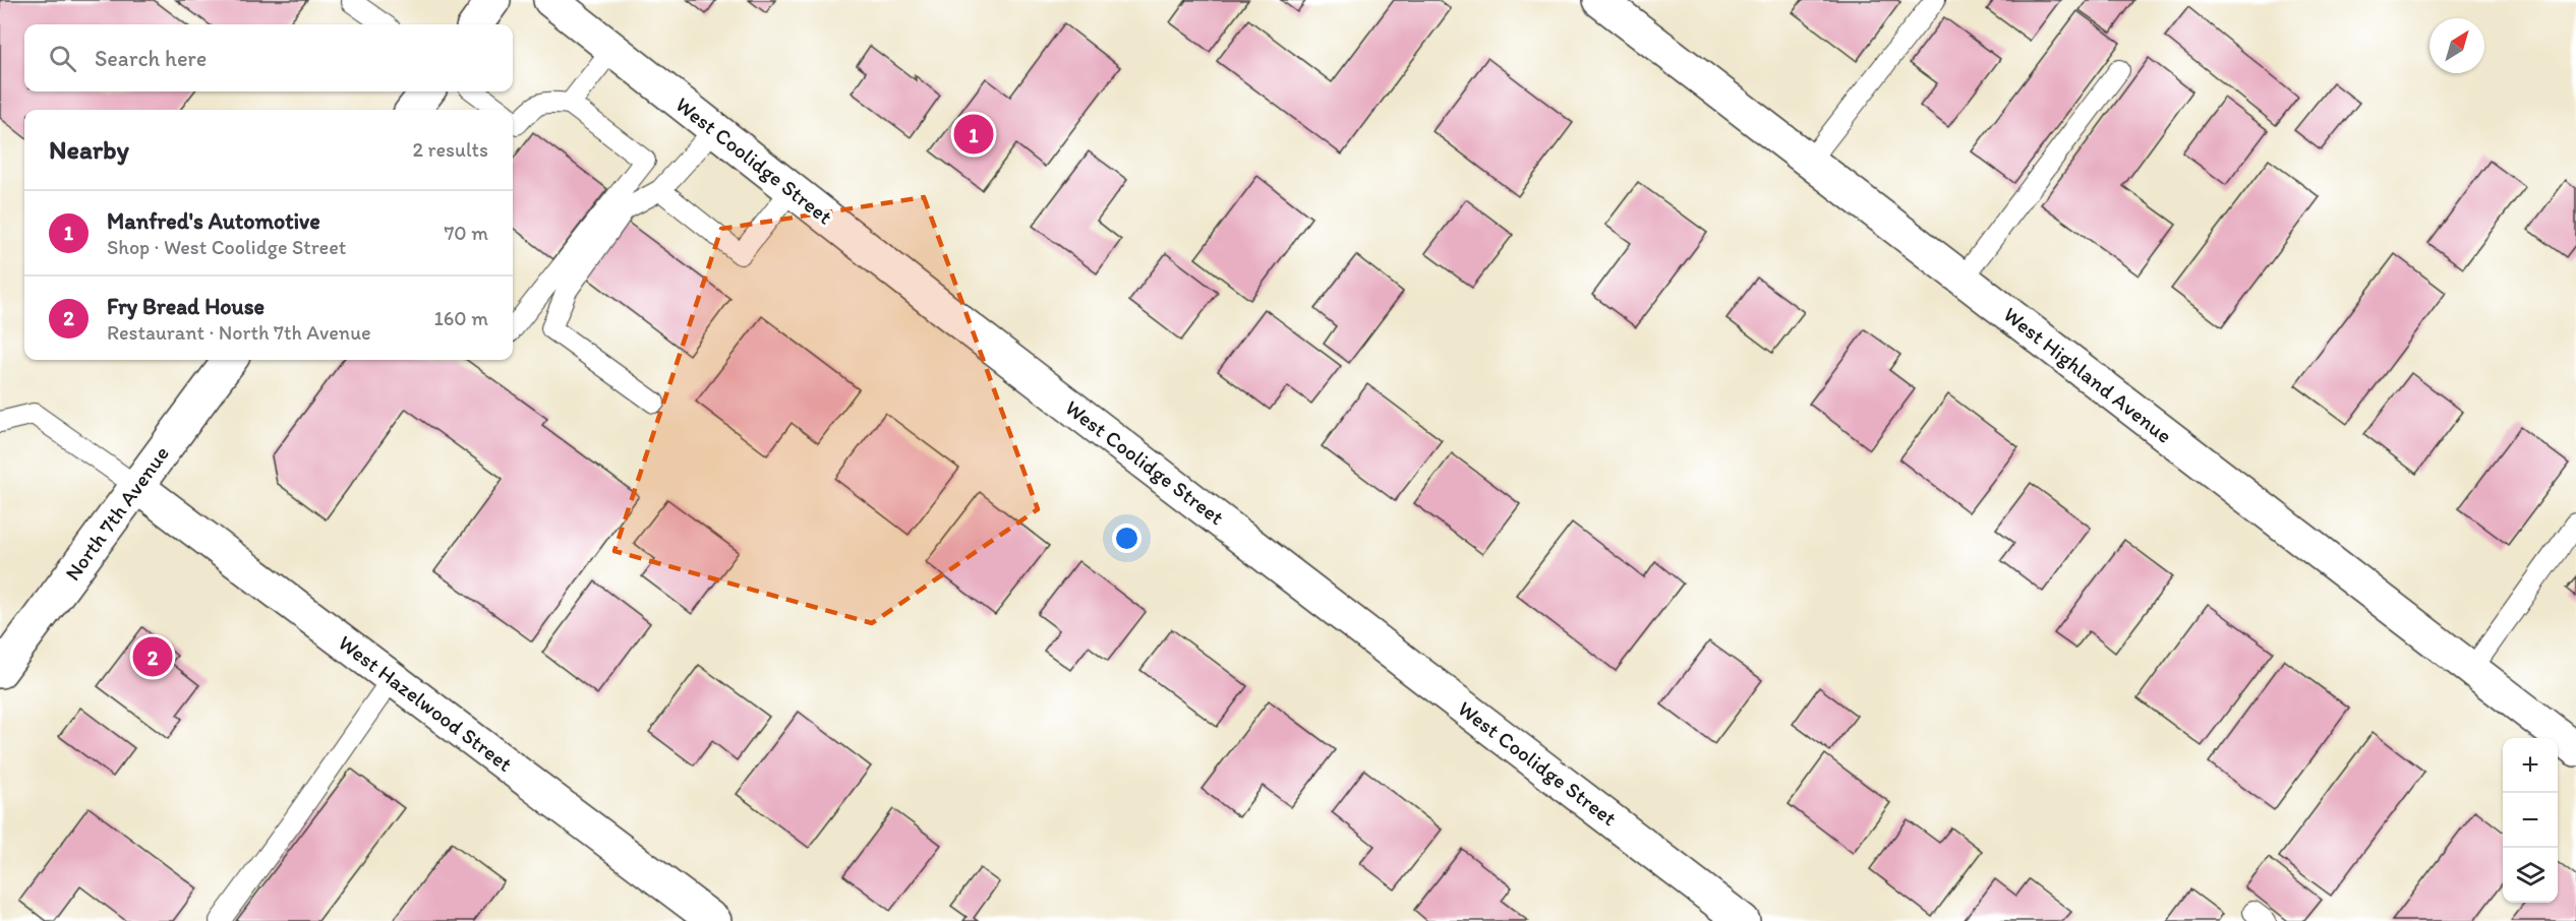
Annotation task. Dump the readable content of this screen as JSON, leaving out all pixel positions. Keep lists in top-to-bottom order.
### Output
{
  "streets": {
    "street": [
      "West Coolidge Street",
      "West Highland Avenue",
      "North 7th Avenue",
      "West Hazelwood Street"
    ]
  },
  "crossings": [
    ["North 7th Avenue", "West Hazelwood Street"]
  ],
  "north": "top right",
  "page": {
    "search": "Search here",
    "heading": ["Nearby", "2 results"],
    "pins": ["1", "2"],
    "list": [
      {
        "mark": "1",
        "name": "Manfred's Automotive",
        "note": "Shop · West Coolidge Street",
        "value": "70 m"
      },
      {
        "mark": "2",
        "name": "Fry Bread House",
        "note": "Restaurant · North 7th Avenue",
        "value": "160 m"
      }
    ],
    "map_buttons": ["+", "−"]
  }
}
